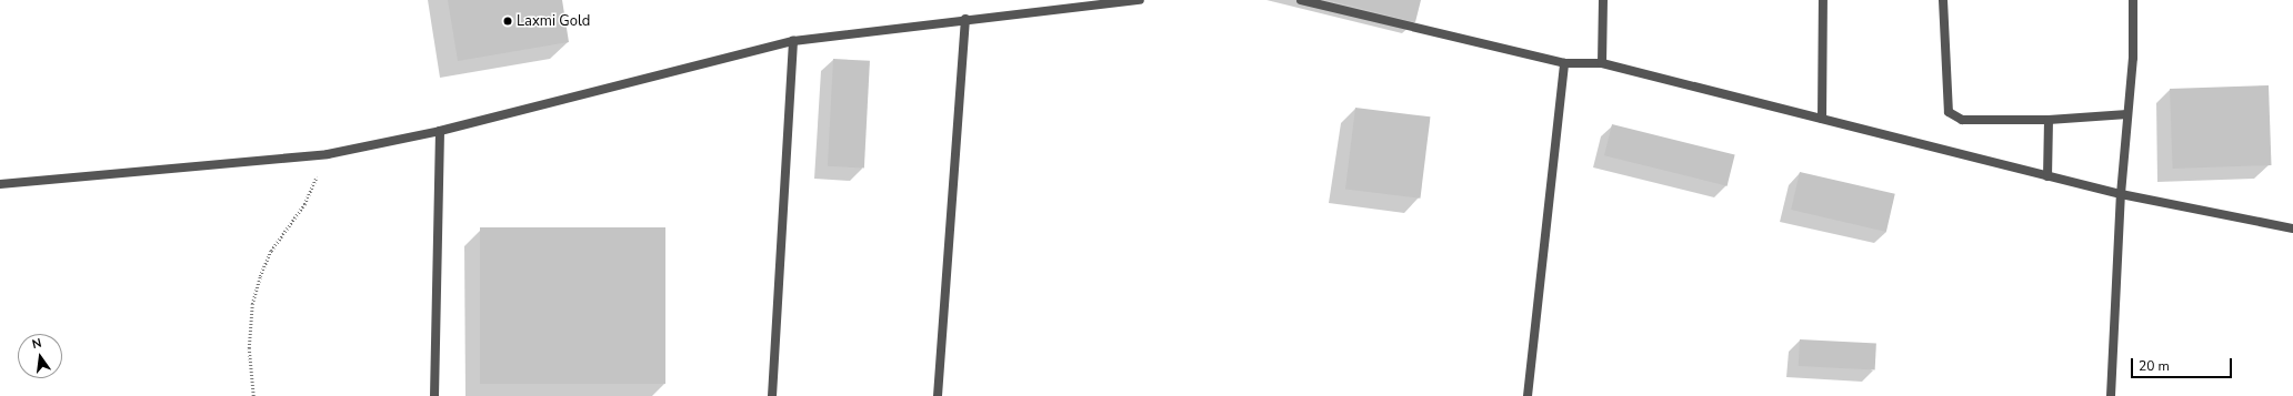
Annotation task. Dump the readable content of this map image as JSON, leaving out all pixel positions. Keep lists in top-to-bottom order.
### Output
{
  "places": ["Laxmi Gold"],
  "scale_bar": "20 m",
  "north": "top"
}
